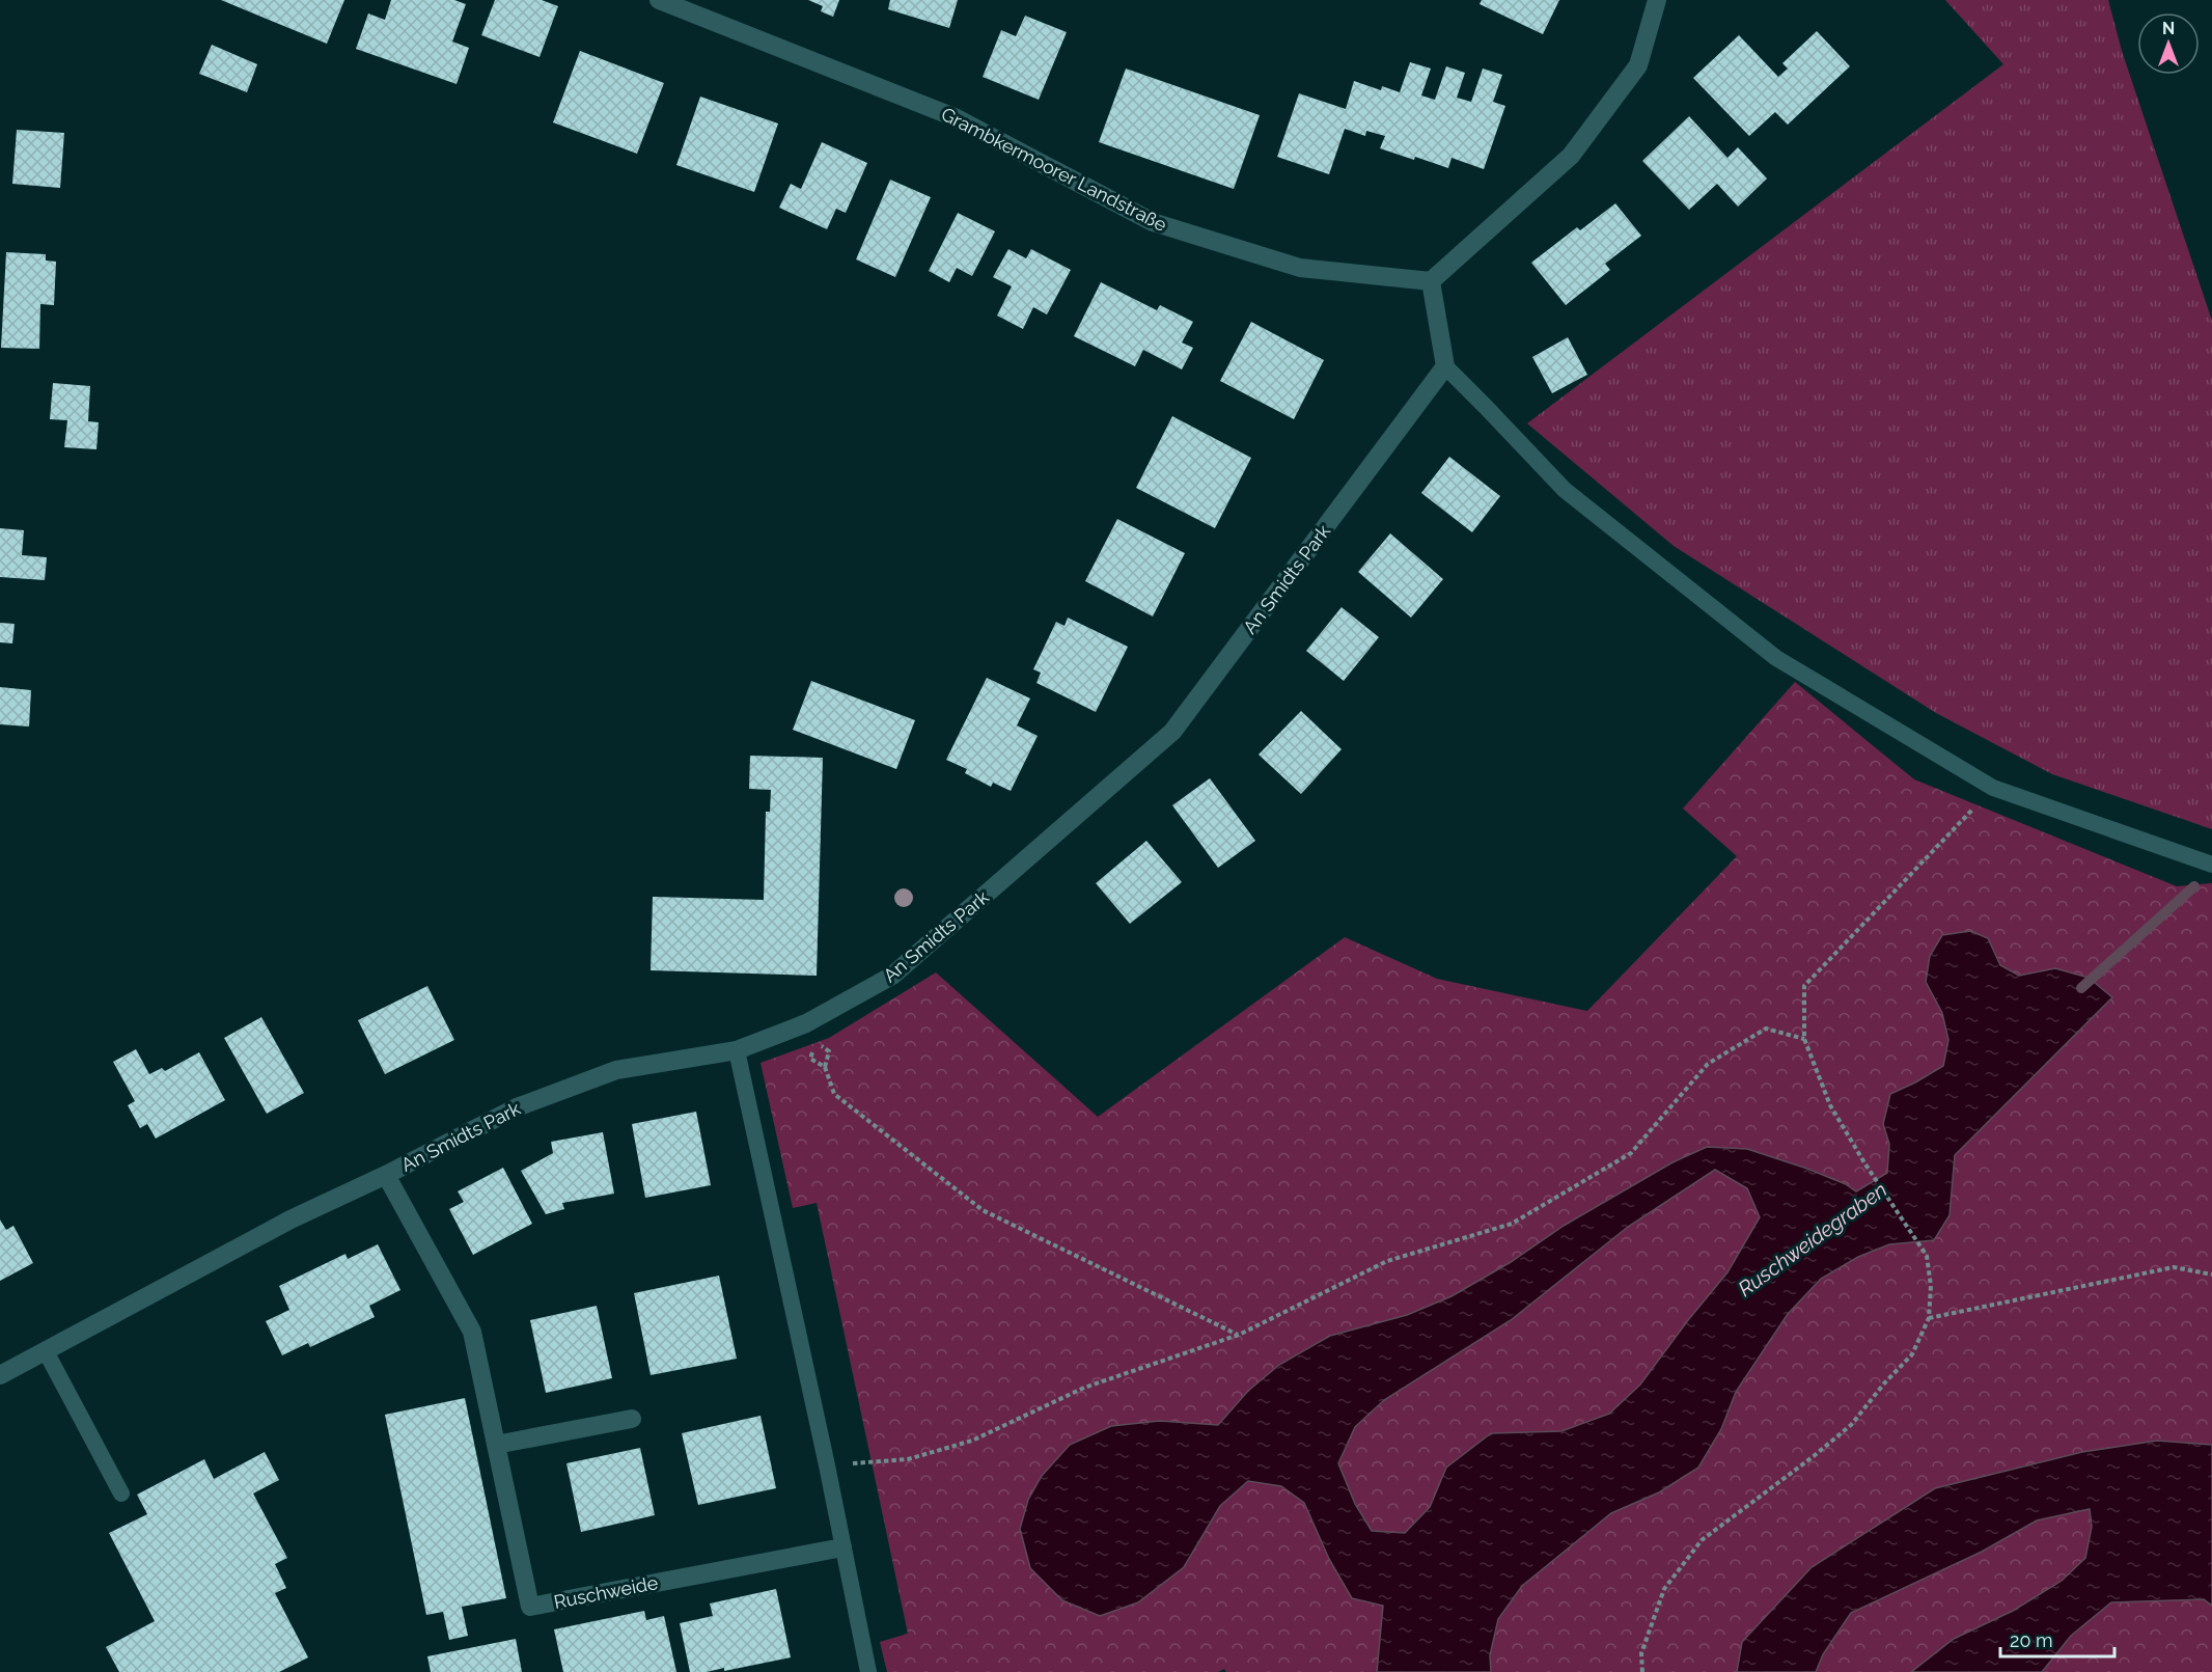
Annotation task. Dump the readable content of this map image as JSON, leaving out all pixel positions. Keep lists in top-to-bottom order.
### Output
{
  "streets": {
    "street": ["Grambkermoorer Landstraße", "An Smidts Park", "Ruschweide"]
  },
  "crossings": [
    ["An Smidts Park", "Ruschweide"]
  ],
  "water": ["Ruschweidegraben"],
  "scale_bar": "20 m",
  "north": "top"
}
